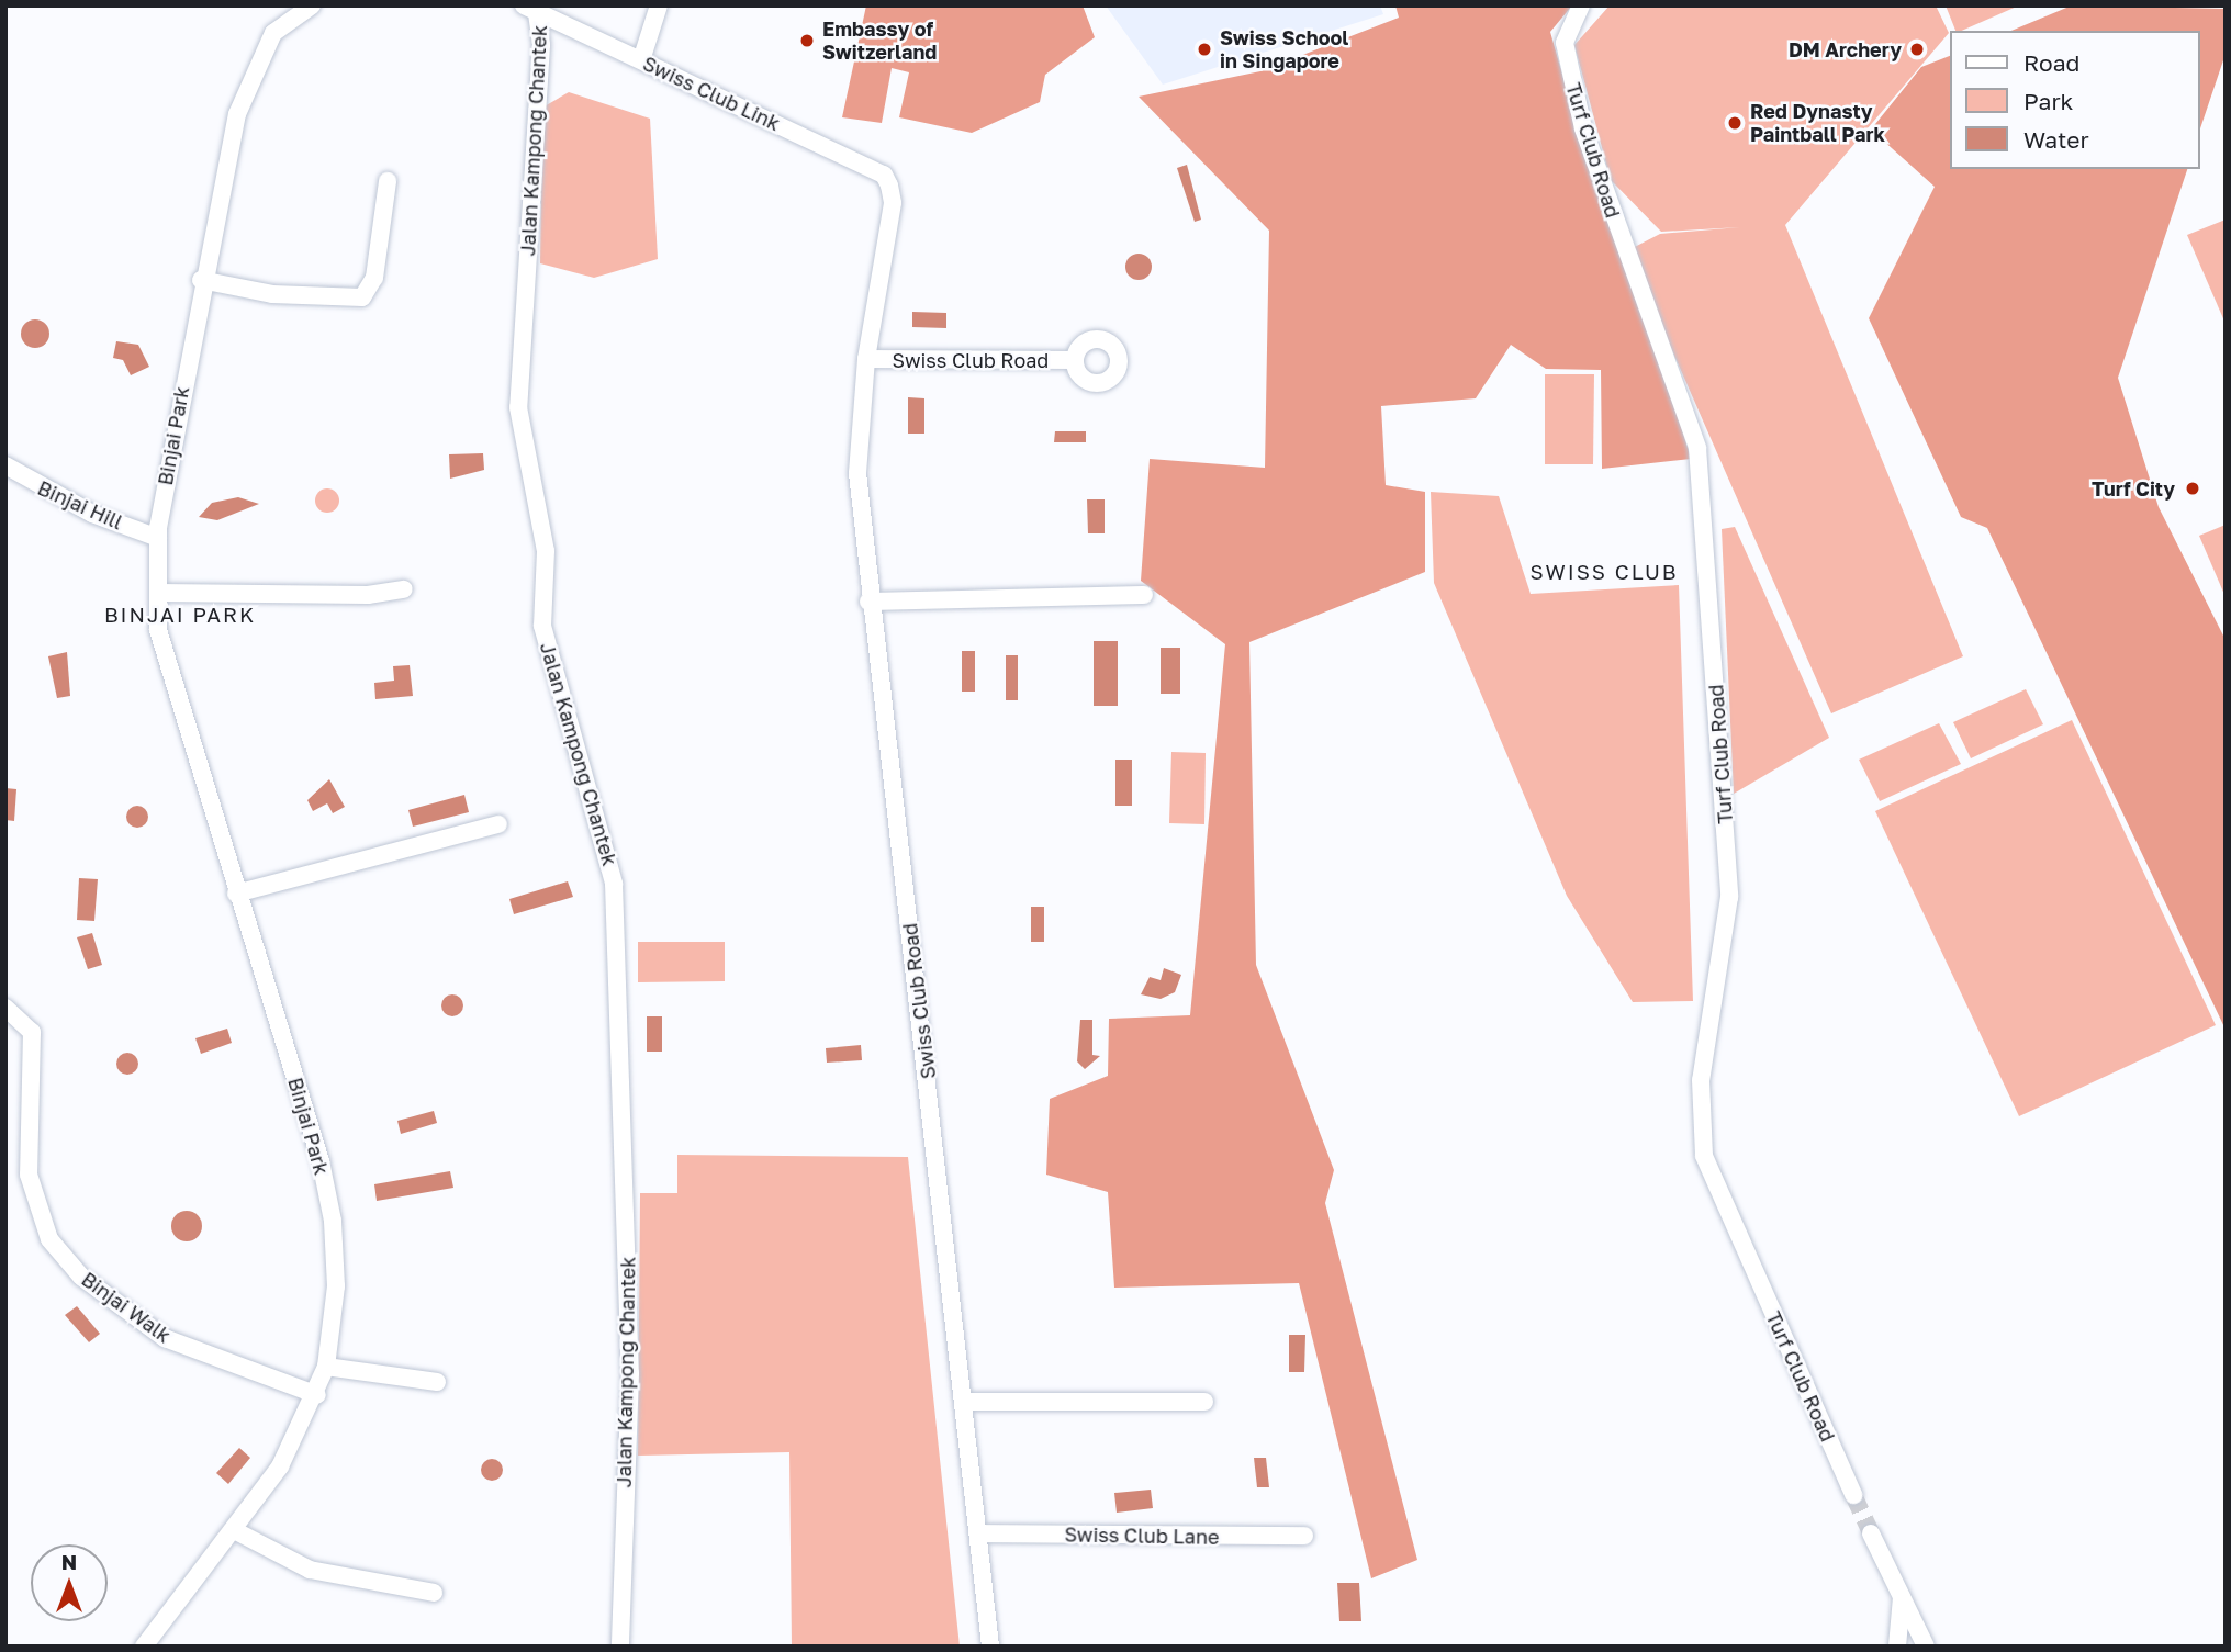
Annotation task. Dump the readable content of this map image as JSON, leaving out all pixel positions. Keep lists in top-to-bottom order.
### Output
{
  "streets": {
    "street": [
      "Swiss Club Link",
      "Jalan Kampong Chantek",
      "Turf Club Road",
      "Swiss Club Road",
      "Binjai Park",
      "Binjai Hill",
      "Binjai Walk",
      "Swiss Club Lane"
    ]
  },
  "crossings": [
    ["Swiss Club Link", "Jalan Kampong Chantek"],
    ["Swiss Club Link", "Swiss Club Road"],
    ["Swiss Club Road", "Swiss Club Lane"],
    ["Binjai Park", "Binjai Hill"],
    ["Binjai Park", "Binjai Walk"]
  ],
  "districts": ["SWISS CLUB", "BINJAI PARK"],
  "places": [
    "Embassy of Switzerland",
    "Swiss School in Singapore",
    "DM Archery",
    "Red Dynasty Paintball Park",
    "Turf City"
  ],
  "legend": ["Road", "Park", "Water"],
  "north": "top"
}
